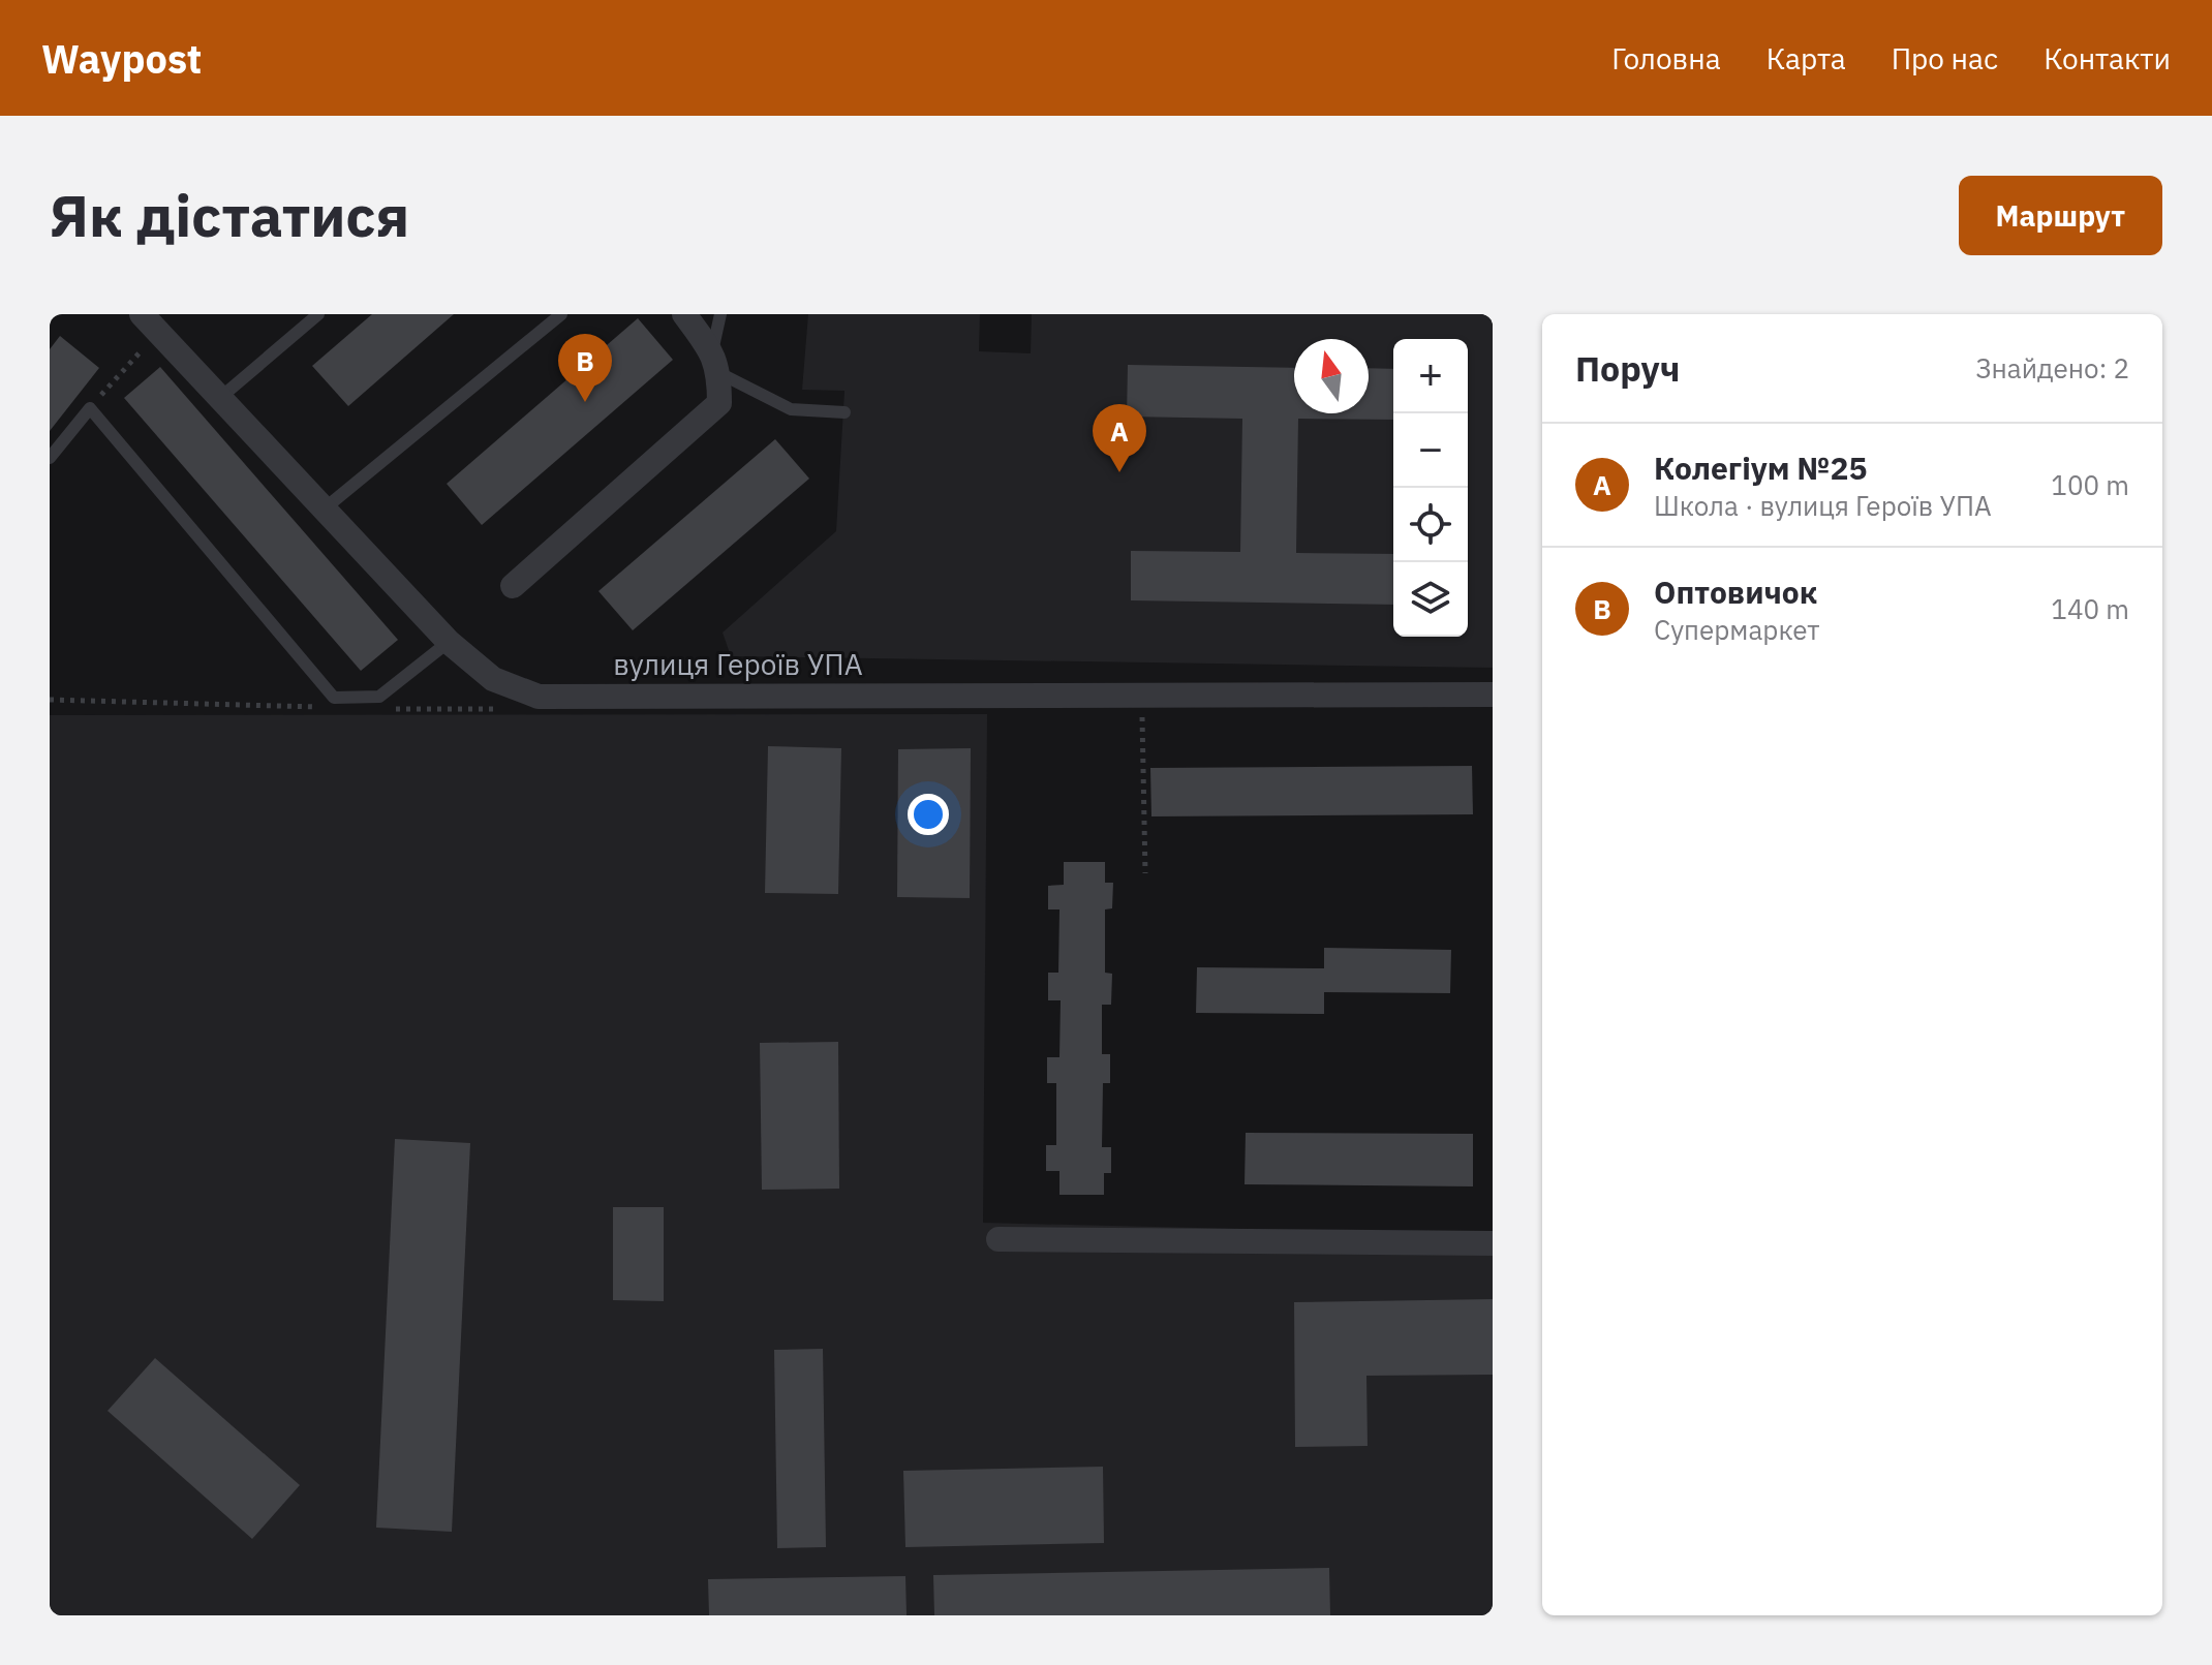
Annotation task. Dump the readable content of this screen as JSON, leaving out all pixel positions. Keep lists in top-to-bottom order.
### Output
{
  "streets": {
    "street": ["вулиця Героїв УПА"]
  },
  "north": "top",
  "page": {
    "header": "Waypost",
    "nav": [
      "Головна",
      "Карта",
      "Про нас",
      "Контакти"
    ],
    "buttons": "Маршрут",
    "title": "Як дістатися",
    "heading": ["Поруч", "Знайдено: 2"],
    "pins": ["B", "A"],
    "map_buttons": ["+", "−"],
    "list": [
      {
        "mark": "A",
        "name": "Колегіум №25",
        "note": "Школа · вулиця Героїв УПА",
        "value": "100 m"
      },
      {
        "mark": "B",
        "name": "Оптовичок",
        "note": "Супермаркет",
        "value": "140 m"
      }
    ]
  }
}
